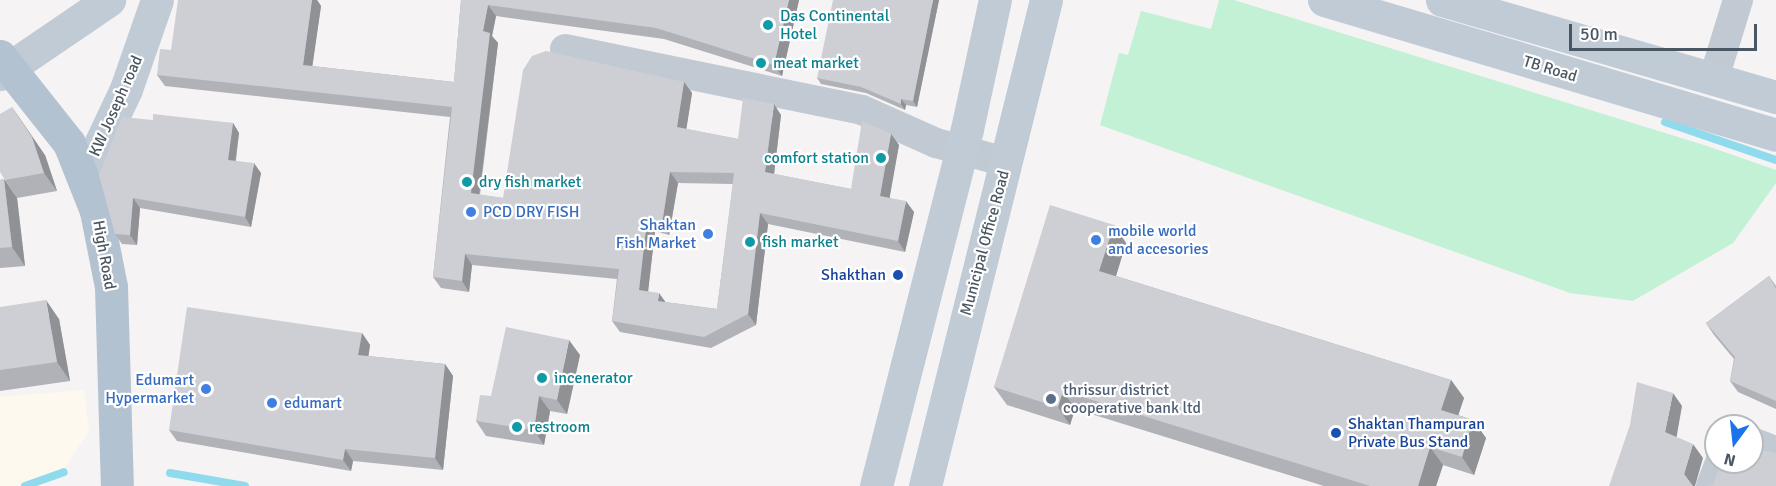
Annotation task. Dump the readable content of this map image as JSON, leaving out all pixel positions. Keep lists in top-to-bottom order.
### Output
{
  "streets": {
    "main road": [
      "TB Road",
      "KW Joseph road",
      "Municipal Office Road",
      "High Road"
    ]
  },
  "crossings": [
    ["KW Joseph road", "High Road"]
  ],
  "places": [
    "Das Continental Hotel",
    "meat market",
    "comfort station",
    "dry fish market",
    "PCD DRY FISH",
    "Shaktan Fish Market",
    "mobile world and accesories",
    "fish market",
    "Shakthan",
    "incenerator",
    "Edumart Hypermarket",
    "thrissur district cooperative bank ltd",
    "edumart",
    "restroom",
    "Shaktan Thampuran Private Bus Stand"
  ],
  "scale_bar": "50 m",
  "north": "bottom"
}
